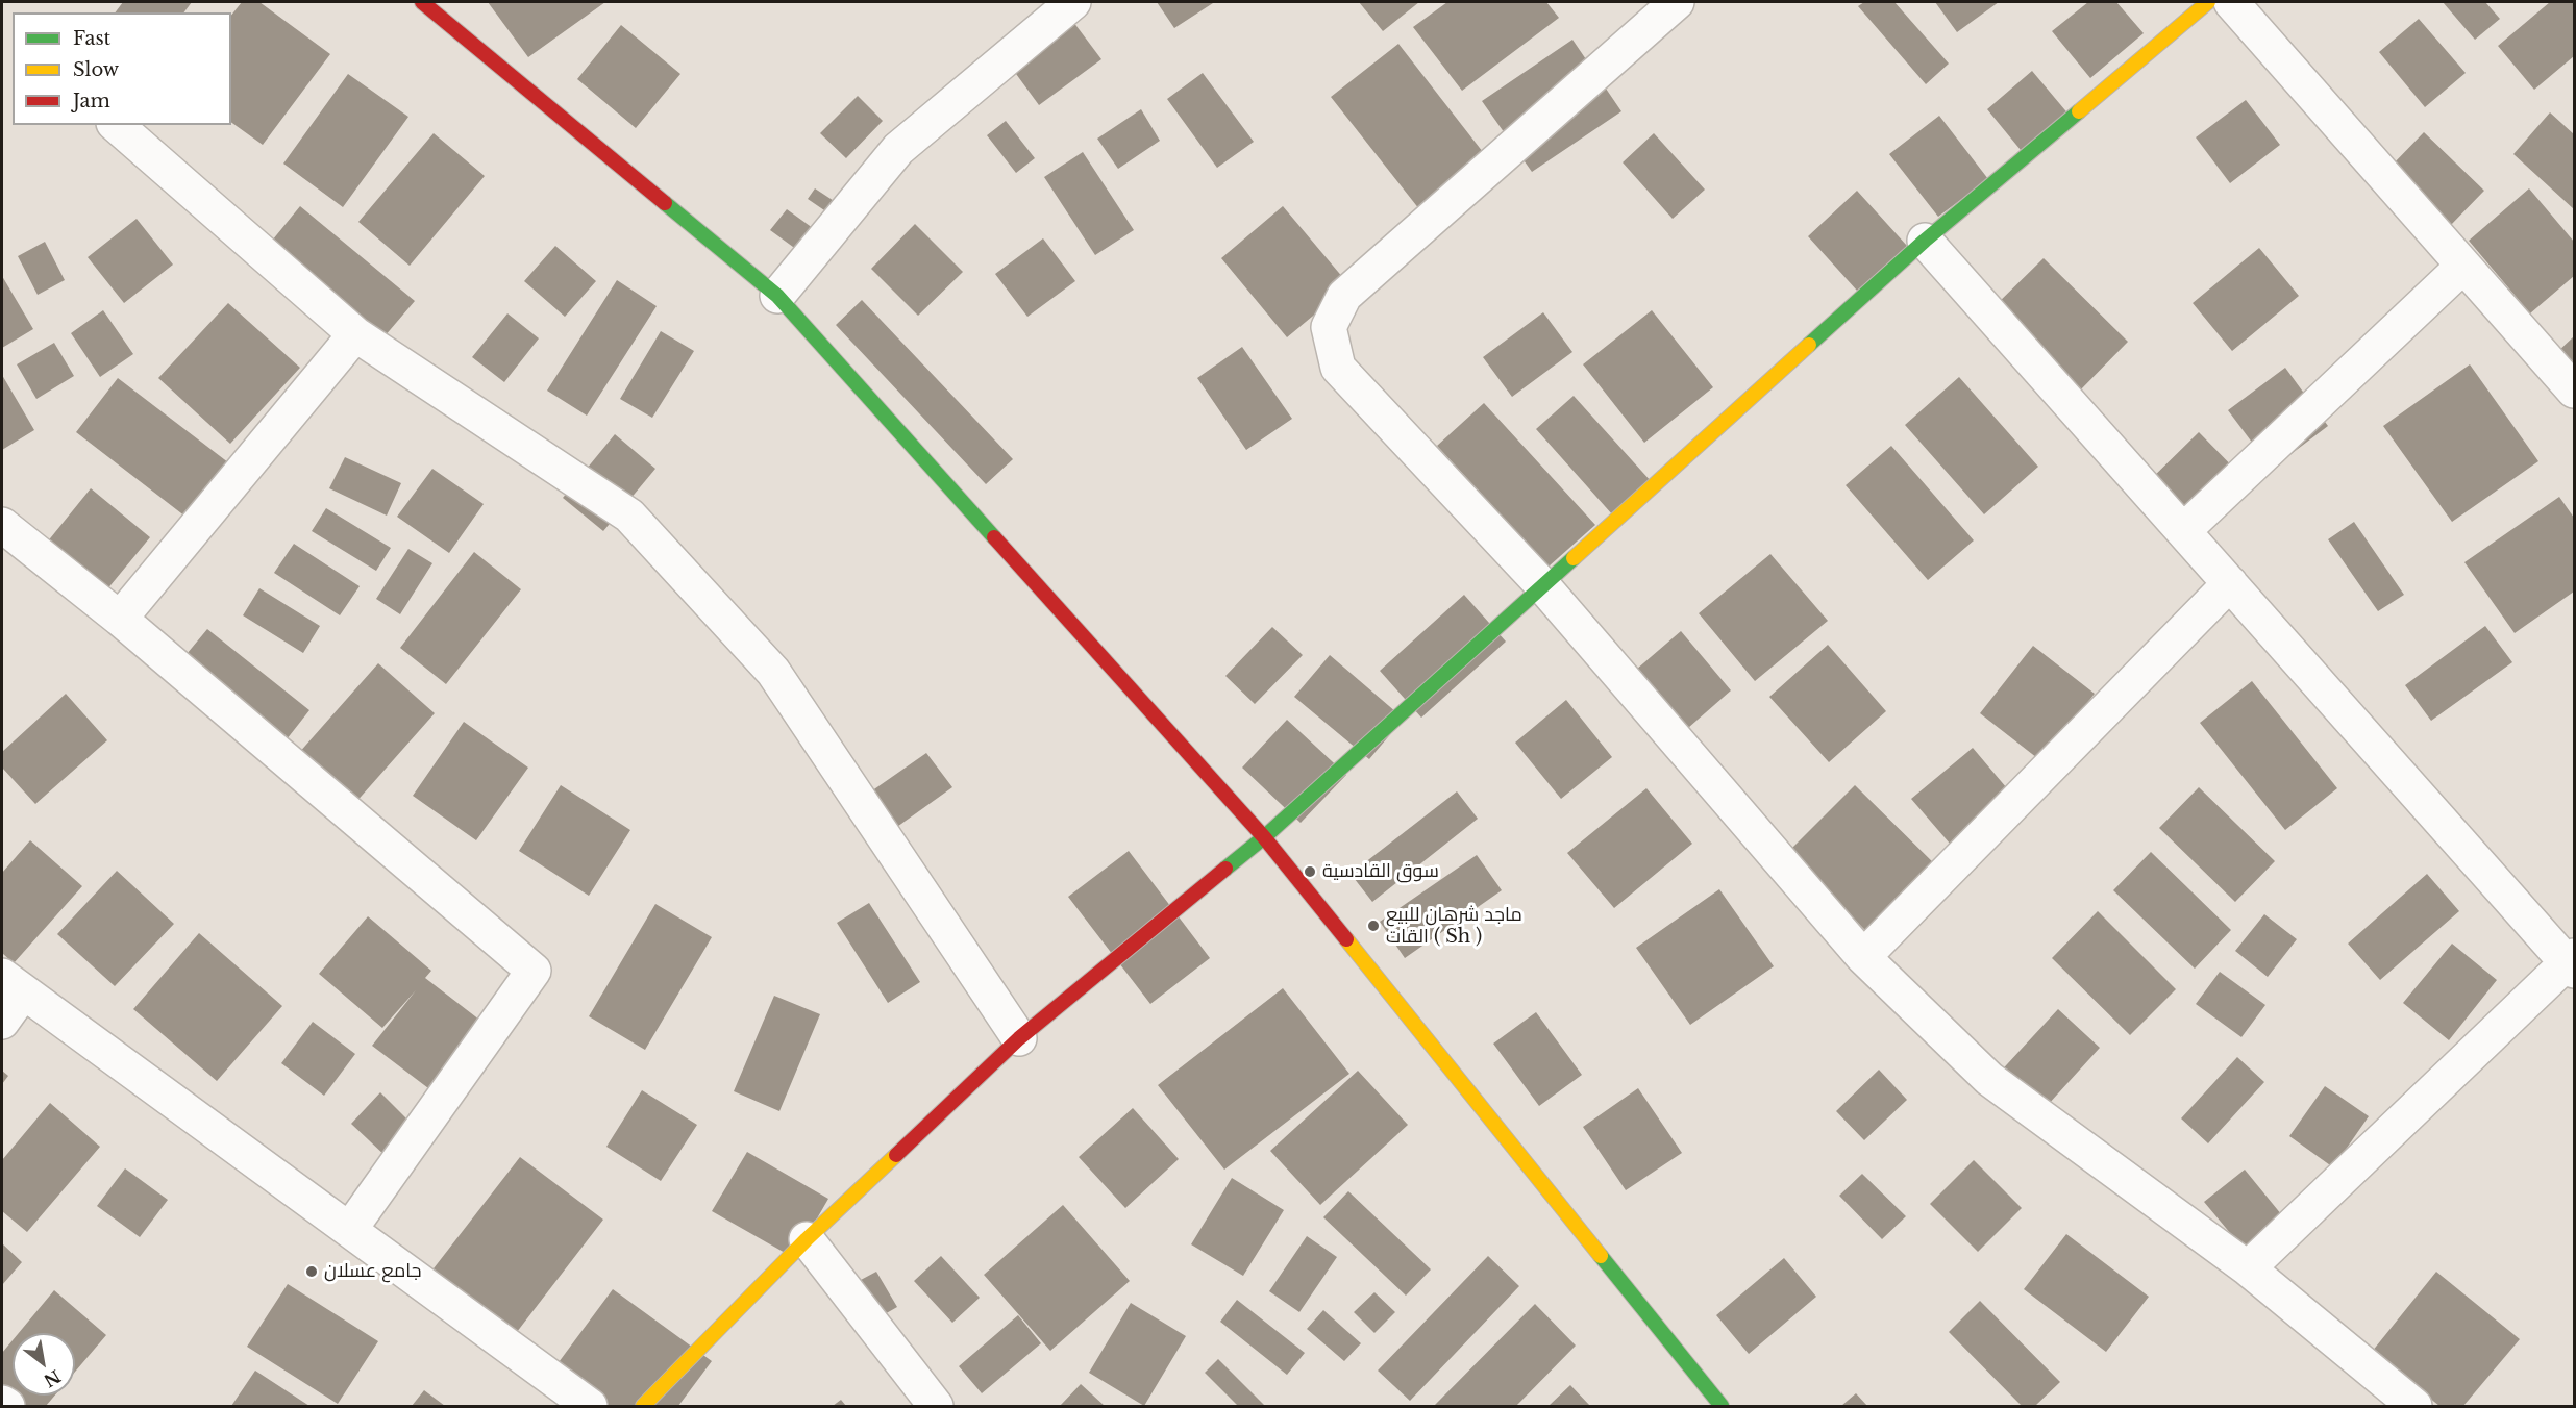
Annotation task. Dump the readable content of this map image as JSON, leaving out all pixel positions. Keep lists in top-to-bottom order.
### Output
{
  "places": ["سوق القادسية", "ماجد شرهان للبيع القات ( Sh )", "جامع عسلان"],
  "legend": ["Fast", "Slow", "Jam"],
  "north": "bottom right"
}
